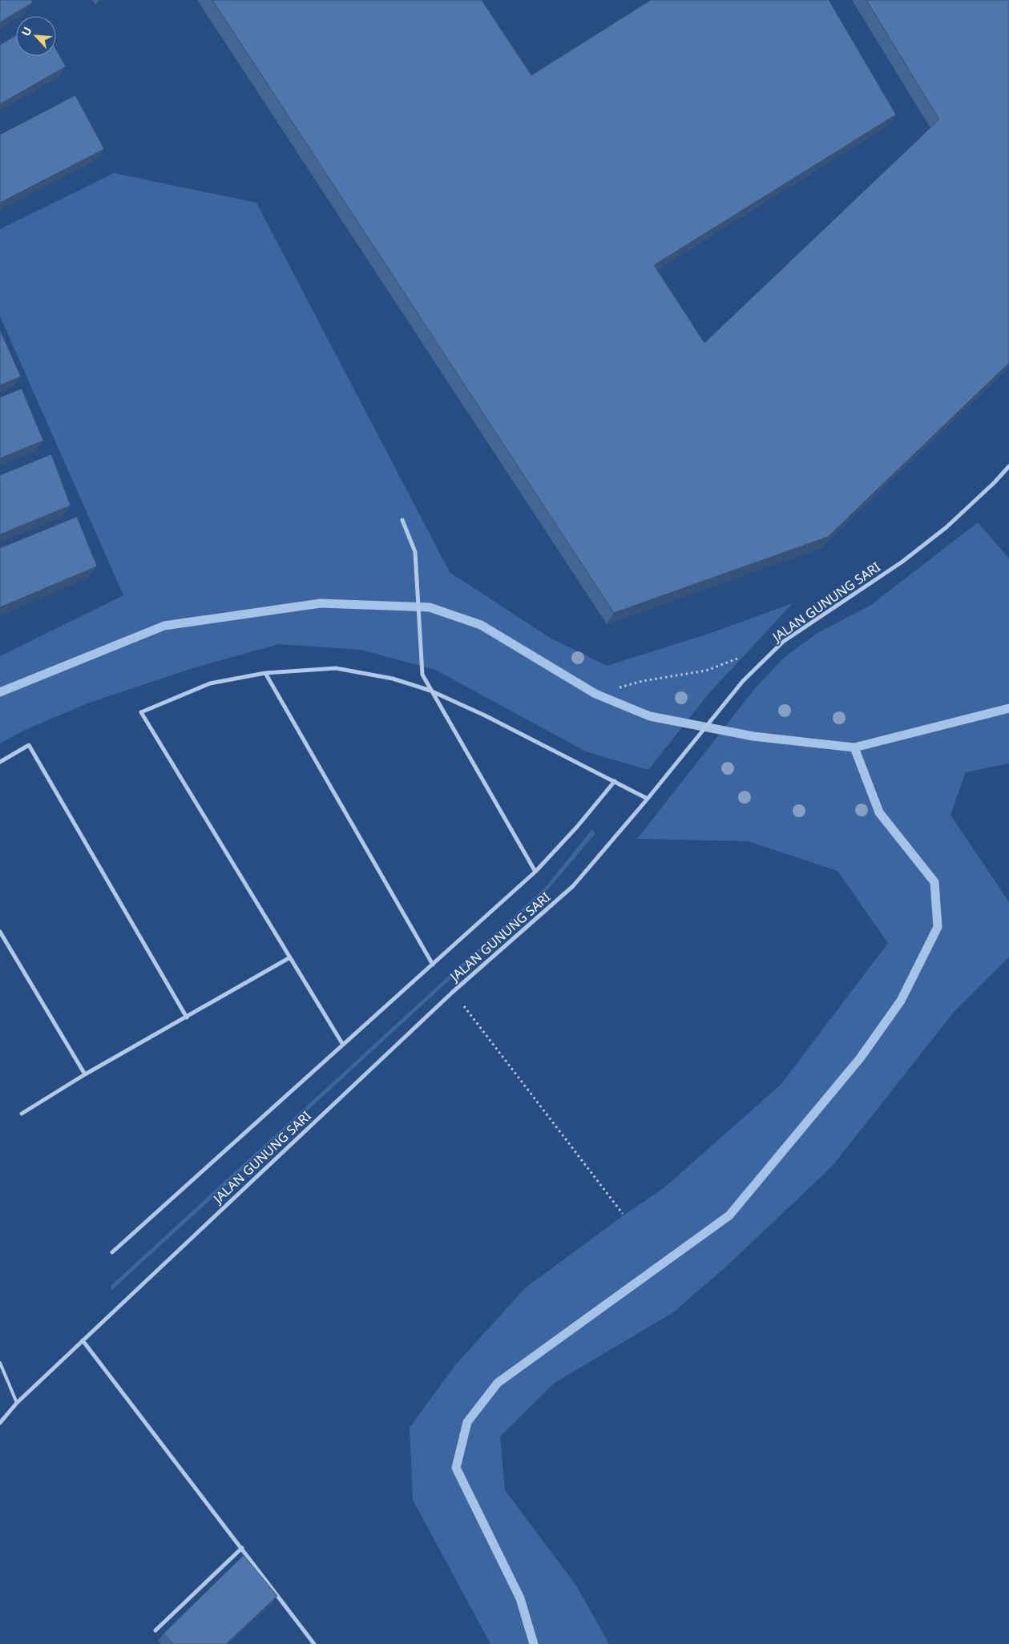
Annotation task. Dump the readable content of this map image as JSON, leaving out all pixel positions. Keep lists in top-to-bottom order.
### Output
{
  "streets": {
    "street": ["JALAN GUNUNG SARI"]
  },
  "north": "top left"
}
